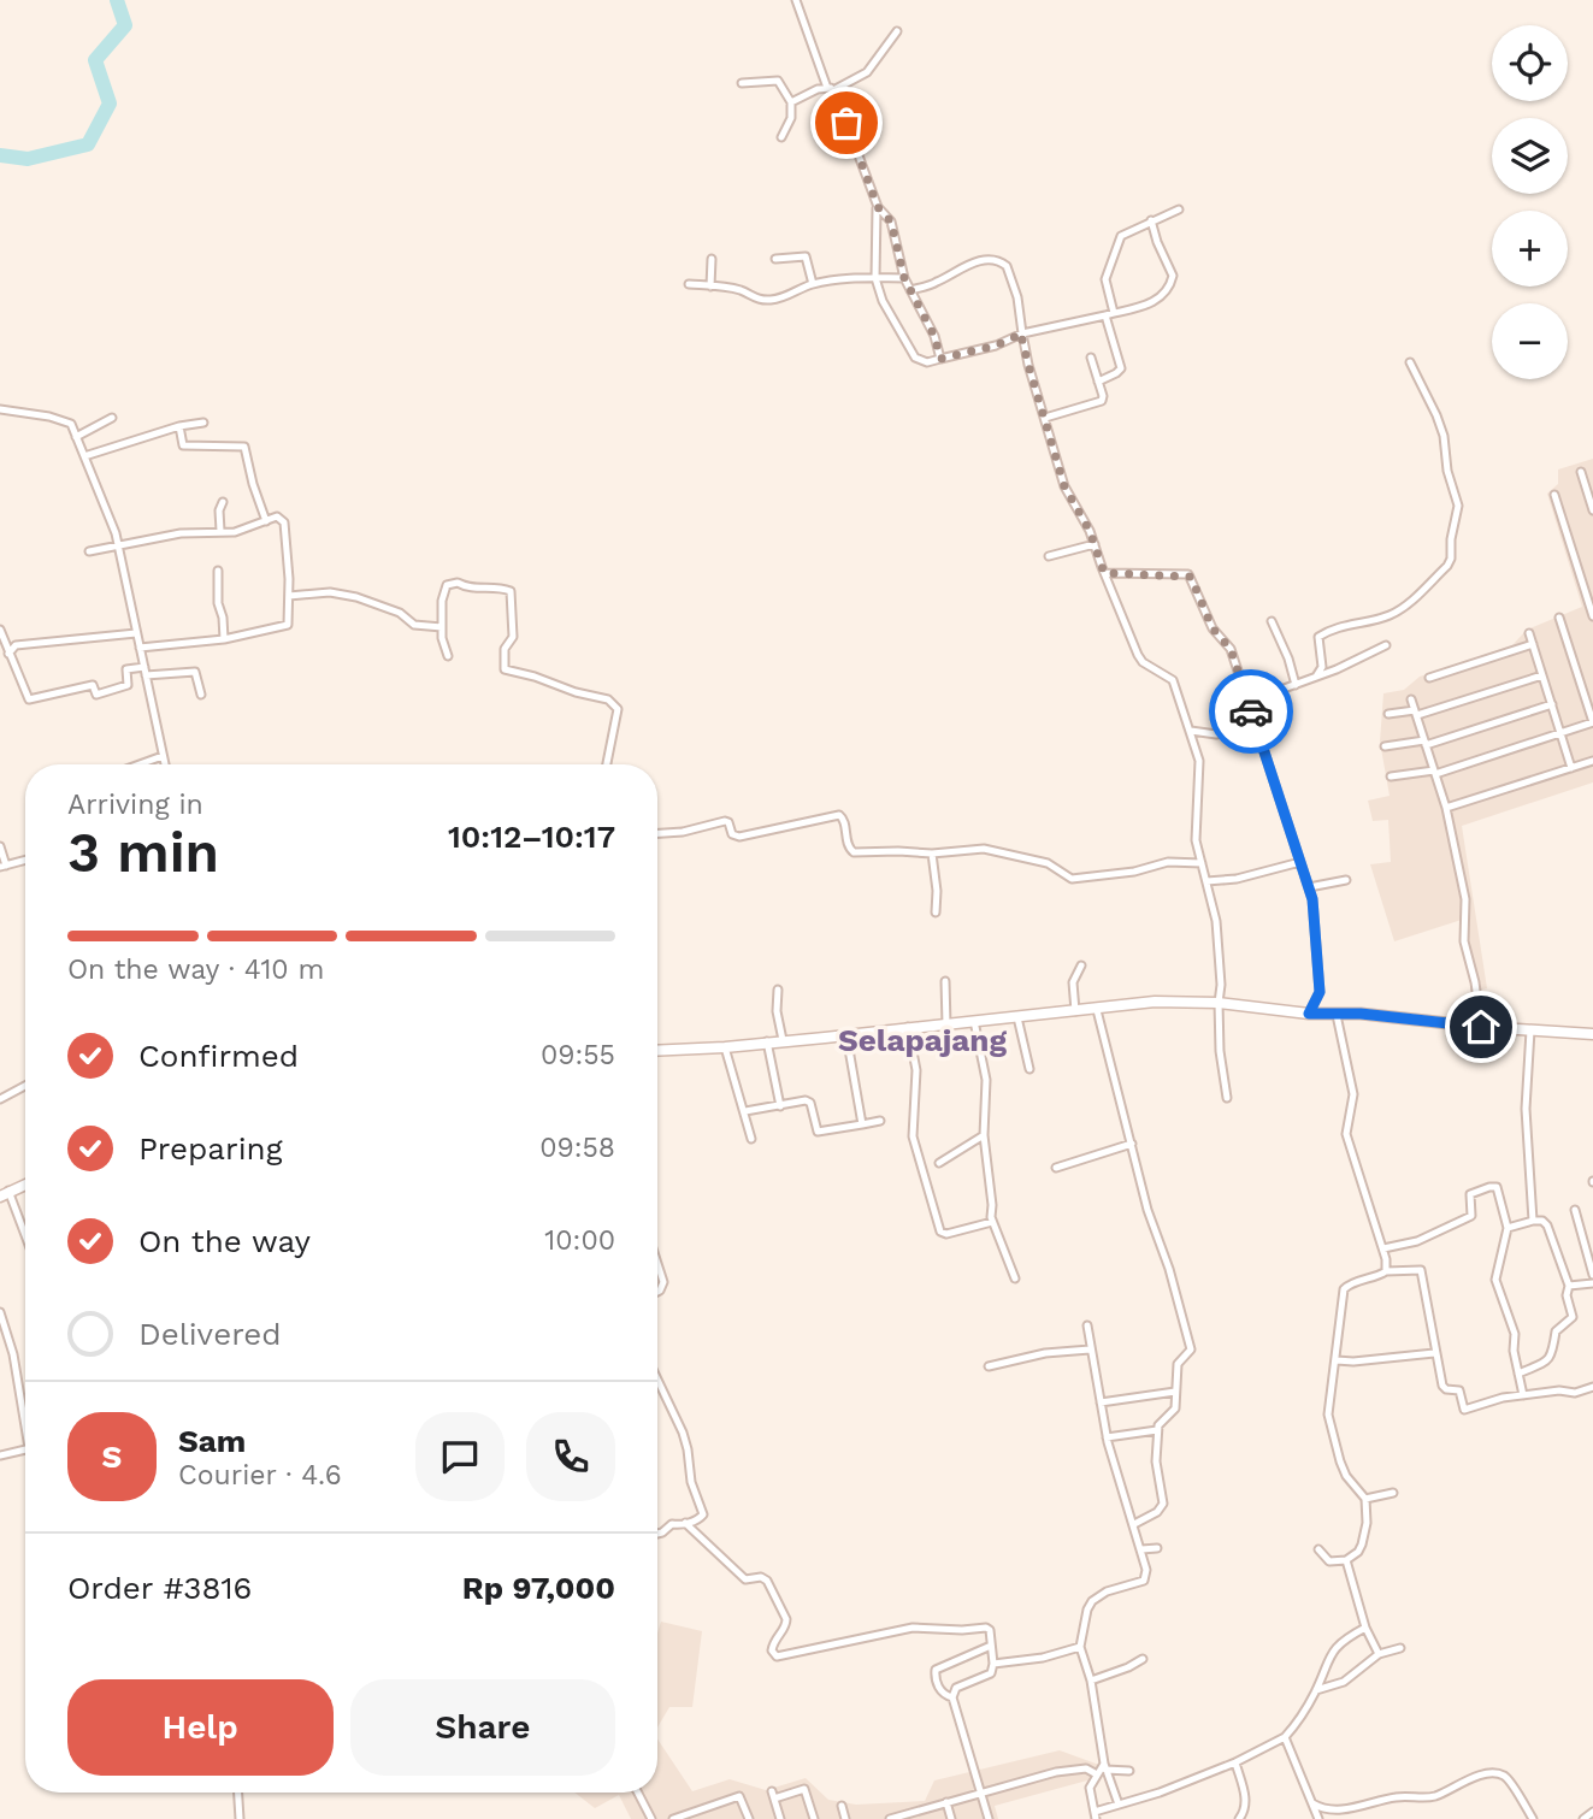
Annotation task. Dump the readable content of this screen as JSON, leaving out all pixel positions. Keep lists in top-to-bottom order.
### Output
{
  "districts": ["Selapajang"],
  "page": {
    "map_buttons": ["+", "−"],
    "heading": ["3 min", "Arriving in", "10:12–10:17"],
    "panel": [
      "Sam",
      "Courier · 4.6",
      "Order #3816",
      "Rp 97,000"
    ],
    "bar": "On the way · 410 m",
    "list": [
      ["Confirmed", "09:55"],
      ["Preparing", "09:58"],
      ["On the way", "10:00"],
      "Delivered"
    ],
    "round": "S",
    "buttons": ["Help", "Share"]
  }
}
